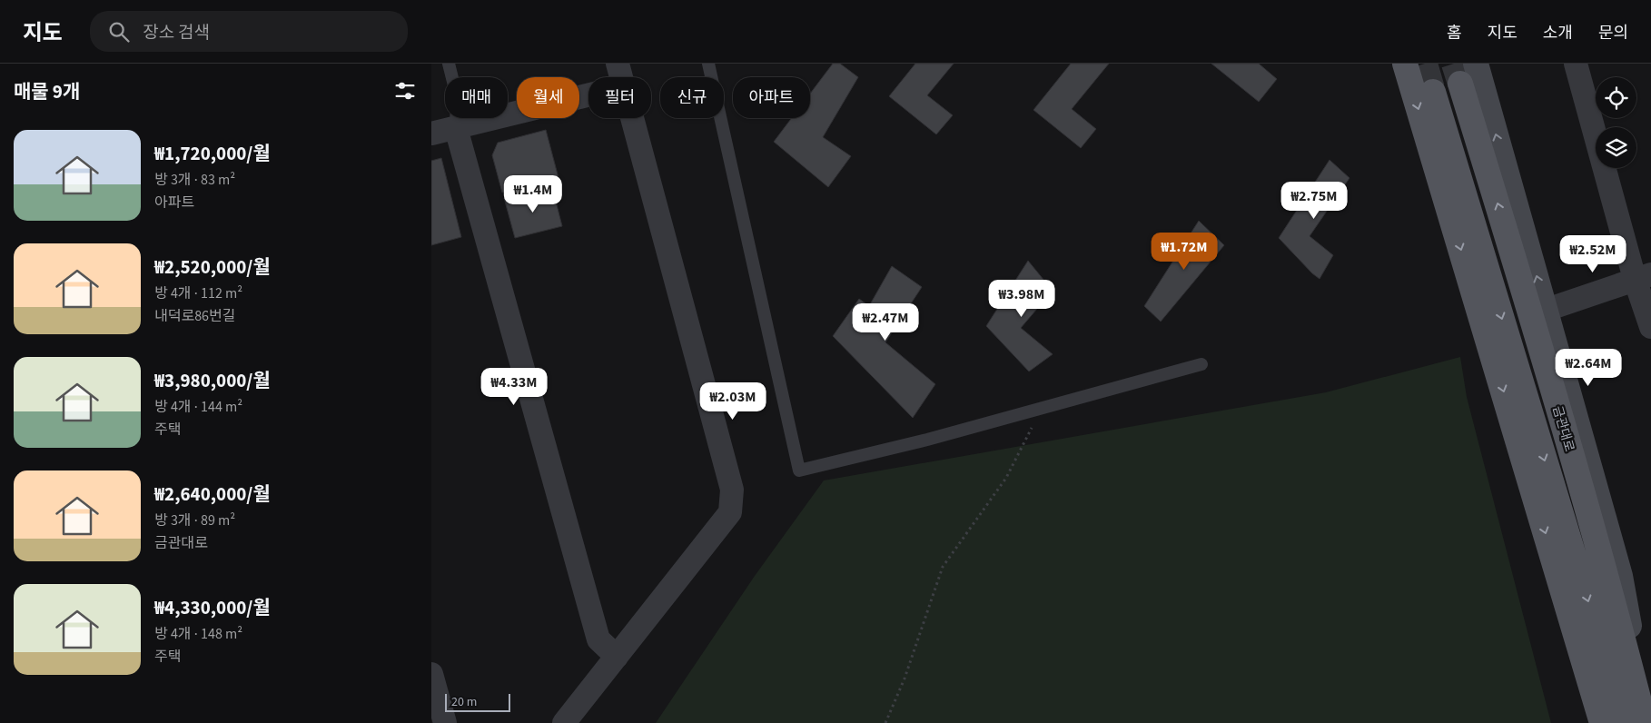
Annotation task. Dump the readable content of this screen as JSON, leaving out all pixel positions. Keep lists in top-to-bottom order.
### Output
{
  "streets": {
    "main road": ["금관대로"]
  },
  "scale_bar": "20 m",
  "page": {
    "header": "지도",
    "search": "장소 검색",
    "nav": [
      "홈",
      "지도",
      "소개",
      "문의"
    ],
    "heading": "매물 9개",
    "chip": [
      "매매",
      "월세",
      "필터",
      "신규",
      "아파트"
    ],
    "list": [
      {
        "name": "₩1,720,000/월",
        "note": "방 3개 · 83 m² · 아파트"
      },
      {
        "name": "₩2,520,000/월",
        "note": "방 4개 · 112 m² · 내덕로86번길"
      },
      {
        "name": "₩3,980,000/월",
        "note": "방 4개 · 144 m² · 주택"
      },
      {
        "name": "₩2,640,000/월",
        "note": "방 3개 · 89 m² · 금관대로"
      },
      {
        "name": "₩4,330,000/월",
        "note": "방 4개 · 148 m² · 주택"
      }
    ],
    "price": [
      "₩1.4M",
      "₩2.75M",
      "₩1.72M",
      "₩2.52M",
      "₩3.98M",
      "₩2.47M",
      "₩2.64M",
      "₩4.33M",
      "₩2.03M"
    ],
    "scale": "20 m"
  }
}
